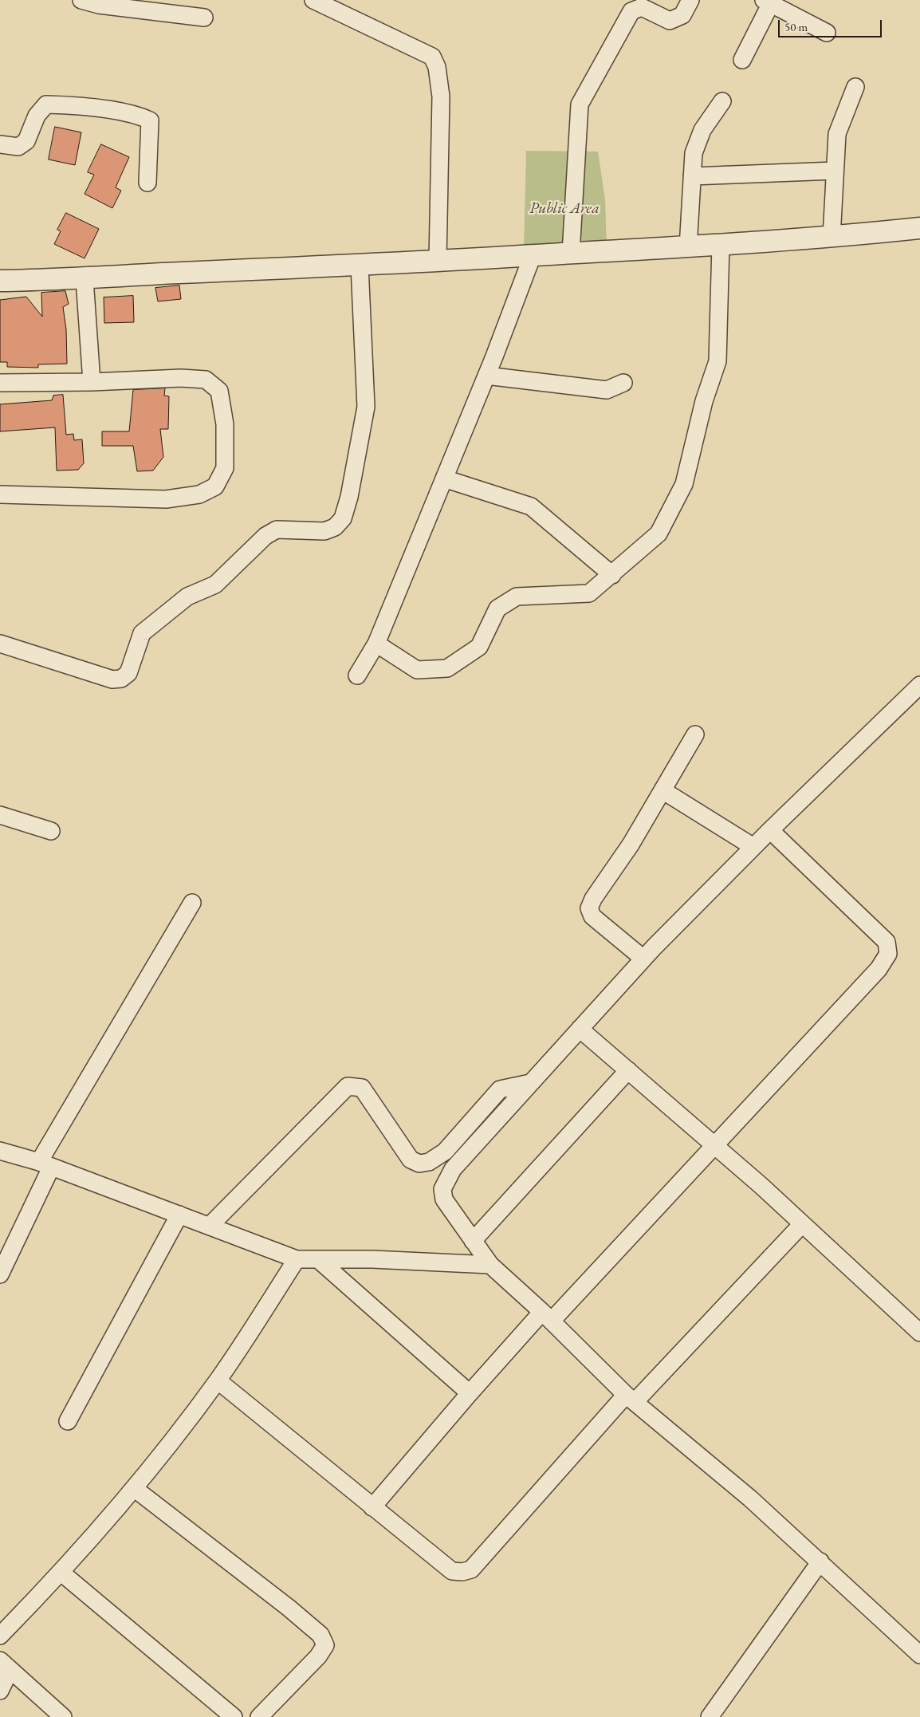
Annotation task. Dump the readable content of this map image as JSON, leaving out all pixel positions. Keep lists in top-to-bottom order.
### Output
{
  "parks": ["Public Area"],
  "scale_bar": "50 m"
}
